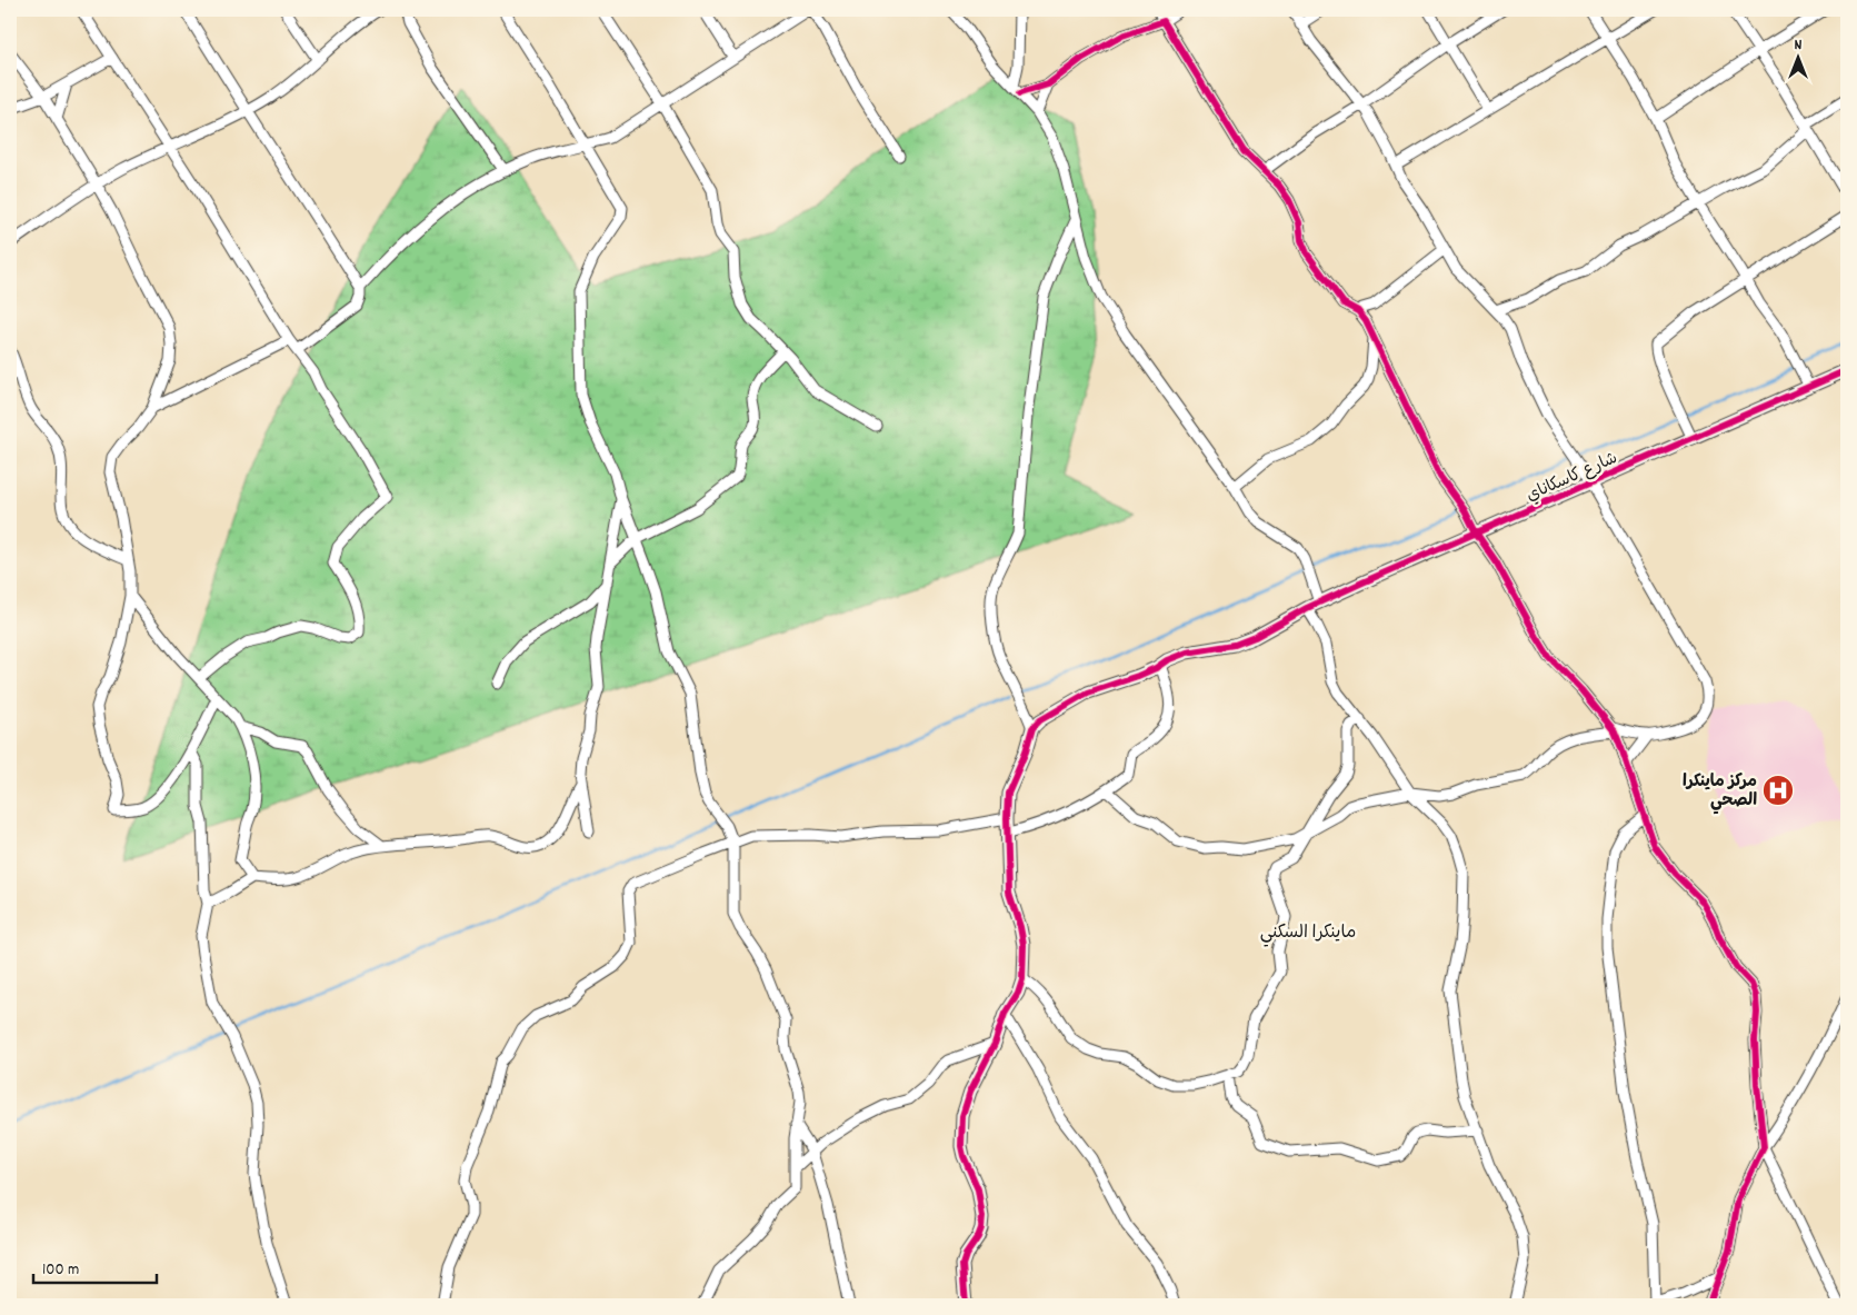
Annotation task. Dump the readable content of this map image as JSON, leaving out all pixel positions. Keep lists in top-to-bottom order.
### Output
{
  "streets": {
    "street": ["شارع كاسكاناي"]
  },
  "districts": ["ماينكرا السكني"],
  "places": {
    "hospital": ["مركز ماينكرا الصحي"]
  },
  "scale_bar": "100 m",
  "north": "top"
}
